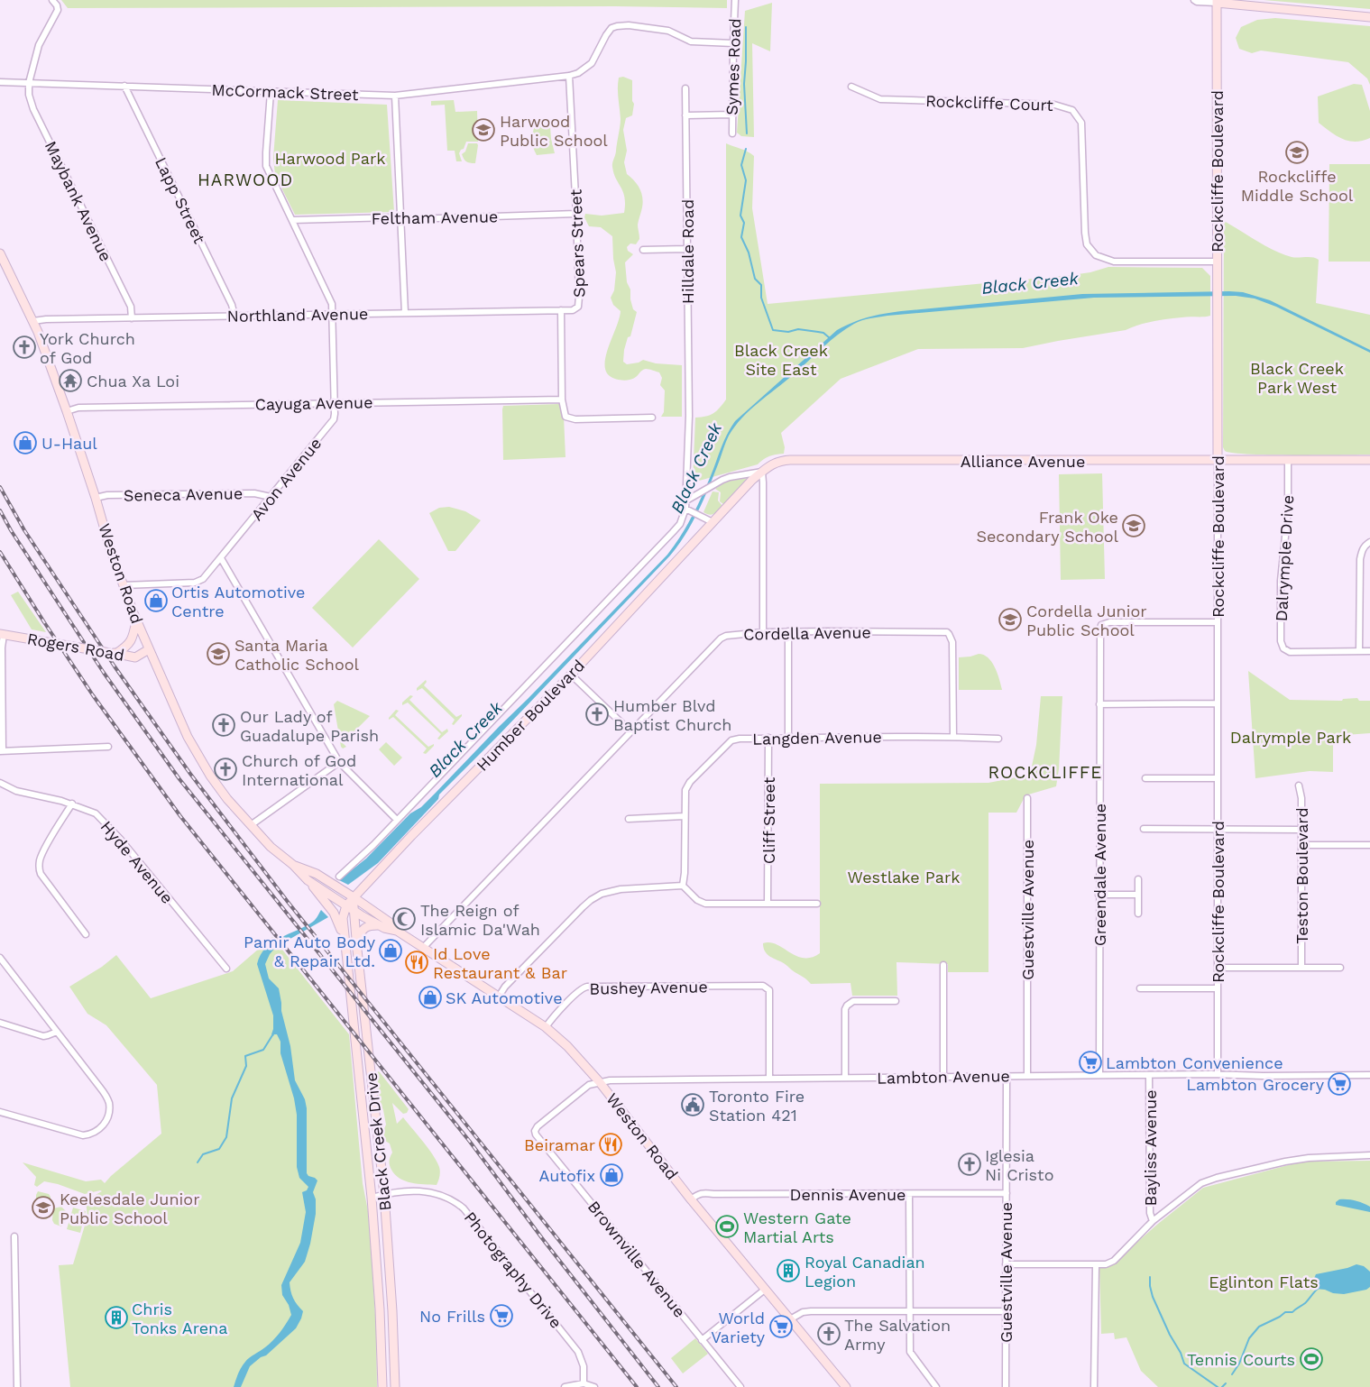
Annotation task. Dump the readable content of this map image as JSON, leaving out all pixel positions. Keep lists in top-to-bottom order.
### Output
{
  "streets": {
    "main road": [
      "Rockcliffe Boulevard",
      "Alliance Avenue",
      "Weston Road",
      "Rogers Road",
      "Humber Boulevard",
      "Black Creek Drive"
    ],
    "street": [
      "Symes Road",
      "McCormack Street",
      "Rockcliffe Court",
      "Lapp Street",
      "Maybank Avenue",
      "Feltham Avenue",
      "Spears Street",
      "Hilldale Road",
      "Northland Avenue",
      "Cayuga Avenue",
      "Avon Avenue",
      "Seneca Avenue",
      "Dalrymple Drive",
      "Cordella Avenue",
      "Langden Avenue",
      "Cliff Street",
      "Hyde Avenue",
      "Greendale Avenue",
      "Teston Boulevard",
      "Guestville Avenue",
      "Bushey Avenue",
      "Lambton Avenue",
      "Bayliss Avenue",
      "Dennis Avenue",
      "Brownville Avenue",
      "Photography Drive"
    ]
  },
  "crossings": [
    ["McCormack Street", "Lapp Street"],
    ["McCormack Street", "Maybank Avenue"],
    ["McCormack Street", "Spears Street"],
    ["McCormack Street", "Avon Avenue"],
    ["Rockcliffe Court", "Rockcliffe Boulevard"],
    ["Rockcliffe Boulevard", "Alliance Avenue"],
    ["Rockcliffe Boulevard", "Greendale Avenue"],
    ["Rockcliffe Boulevard", "Lambton Avenue"],
    ["Lapp Street", "Northland Avenue"],
    ["Maybank Avenue", "Northland Avenue"],
    ["Feltham Avenue", "Spears Street"],
    ["Feltham Avenue", "Avon Avenue"],
    ["Spears Street", "Northland Avenue"],
    ["Spears Street", "Cayuga Avenue"],
    ["Hilldale Road", "Humber Boulevard"],
    ["Northland Avenue", "Avon Avenue"],
    ["Northland Avenue", "Weston Road"],
    ["Cayuga Avenue", "Avon Avenue"],
    ["Cayuga Avenue", "Weston Road"],
    ["Alliance Avenue", "Dalrymple Drive"],
    ["Alliance Avenue", "Humber Boulevard"],
    ["Avon Avenue", "Seneca Avenue"],
    ["Avon Avenue", "Weston Road"],
    ["Seneca Avenue", "Weston Road"],
    ["Weston Road", "Cordella Avenue"],
    ["Weston Road", "Rogers Road"],
    ["Weston Road", "Humber Boulevard"],
    ["Weston Road", "Bushey Avenue"],
    ["Weston Road", "Lambton Avenue"],
    ["Weston Road", "Black Creek Drive"],
    ["Weston Road", "Dennis Avenue"],
    ["Cordella Avenue", "Langden Avenue"],
    ["Humber Boulevard", "Black Creek Drive"],
    ["Langden Avenue", "Cliff Street"],
    ["Greendale Avenue", "Lambton Avenue"],
    ["Guestville Avenue", "Lambton Avenue"],
    ["Guestville Avenue", "Dennis Avenue"],
    ["Bushey Avenue", "Lambton Avenue"],
    ["Lambton Avenue", "Bayliss Avenue"],
    ["Lambton Avenue", "Brownville Avenue"],
    ["Black Creek Drive", "Photography Drive"]
  ],
  "districts": ["HARWOOD", "ROCKCLIFFE"],
  "water": ["Black Creek"],
  "parks": [
    "Harwood Park",
    "Black Creek Site East",
    "Black Creek Park West",
    "Dalrymple Park",
    "Westlake Park",
    "Eglinton Flats"
  ],
  "places": {
    "school or university": [
      "Harwood Public School",
      "Rockcliffe Middle School",
      "Frank Oke Secondary School",
      "Cordella Junior Public School",
      "Santa Maria Catholic School",
      "Keelesdale Junior Public School"
    ],
    "church": [
      "York Church of God",
      "Humber Blvd Baptist Church",
      "Our Lady of Guadalupe Parish",
      "Church of God International",
      "Iglesia Ni Cristo",
      "The Salvation Army"
    ],
    "temple": ["Chua Xa Loi"],
    "shop": [
      "U-Haul",
      "Ortis Automotive Centre",
      "Pamir Auto Body & Repair Ltd.",
      "SK Automotive",
      "Autofix"
    ],
    "mosque": ["The Reign of Islamic Da'Wah"],
    "restaurant": ["Id Love Restaurant & Bar", "Beiramar"],
    "supermarket": [
      "Lambton Convenience",
      "Lambton Grocery",
      "No Frills",
      "World Variety"
    ],
    "public building": ["Toronto Fire Station 421"],
    "sports": ["Western Gate Martial Arts", "Tennis Courts"],
    "building": ["Royal Canadian Legion", "Chris Tonks Arena"]
  }
}
